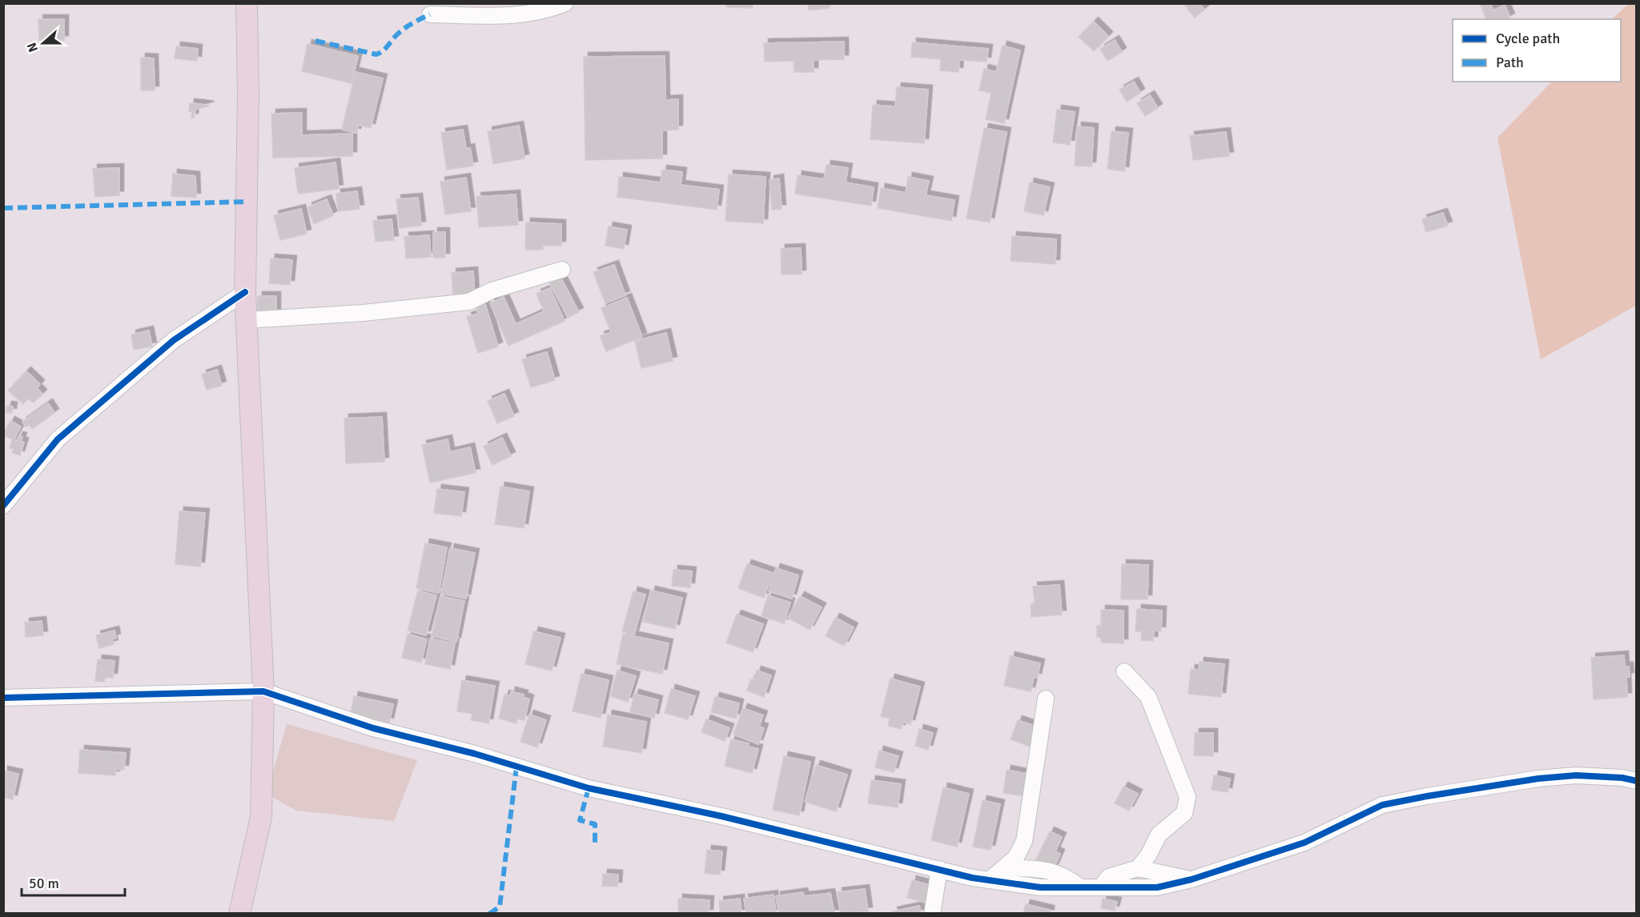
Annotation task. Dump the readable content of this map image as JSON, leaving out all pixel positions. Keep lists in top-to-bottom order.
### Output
{
  "legend": ["Cycle path", "Path"],
  "scale_bar": "50 m",
  "north": "left"
}
